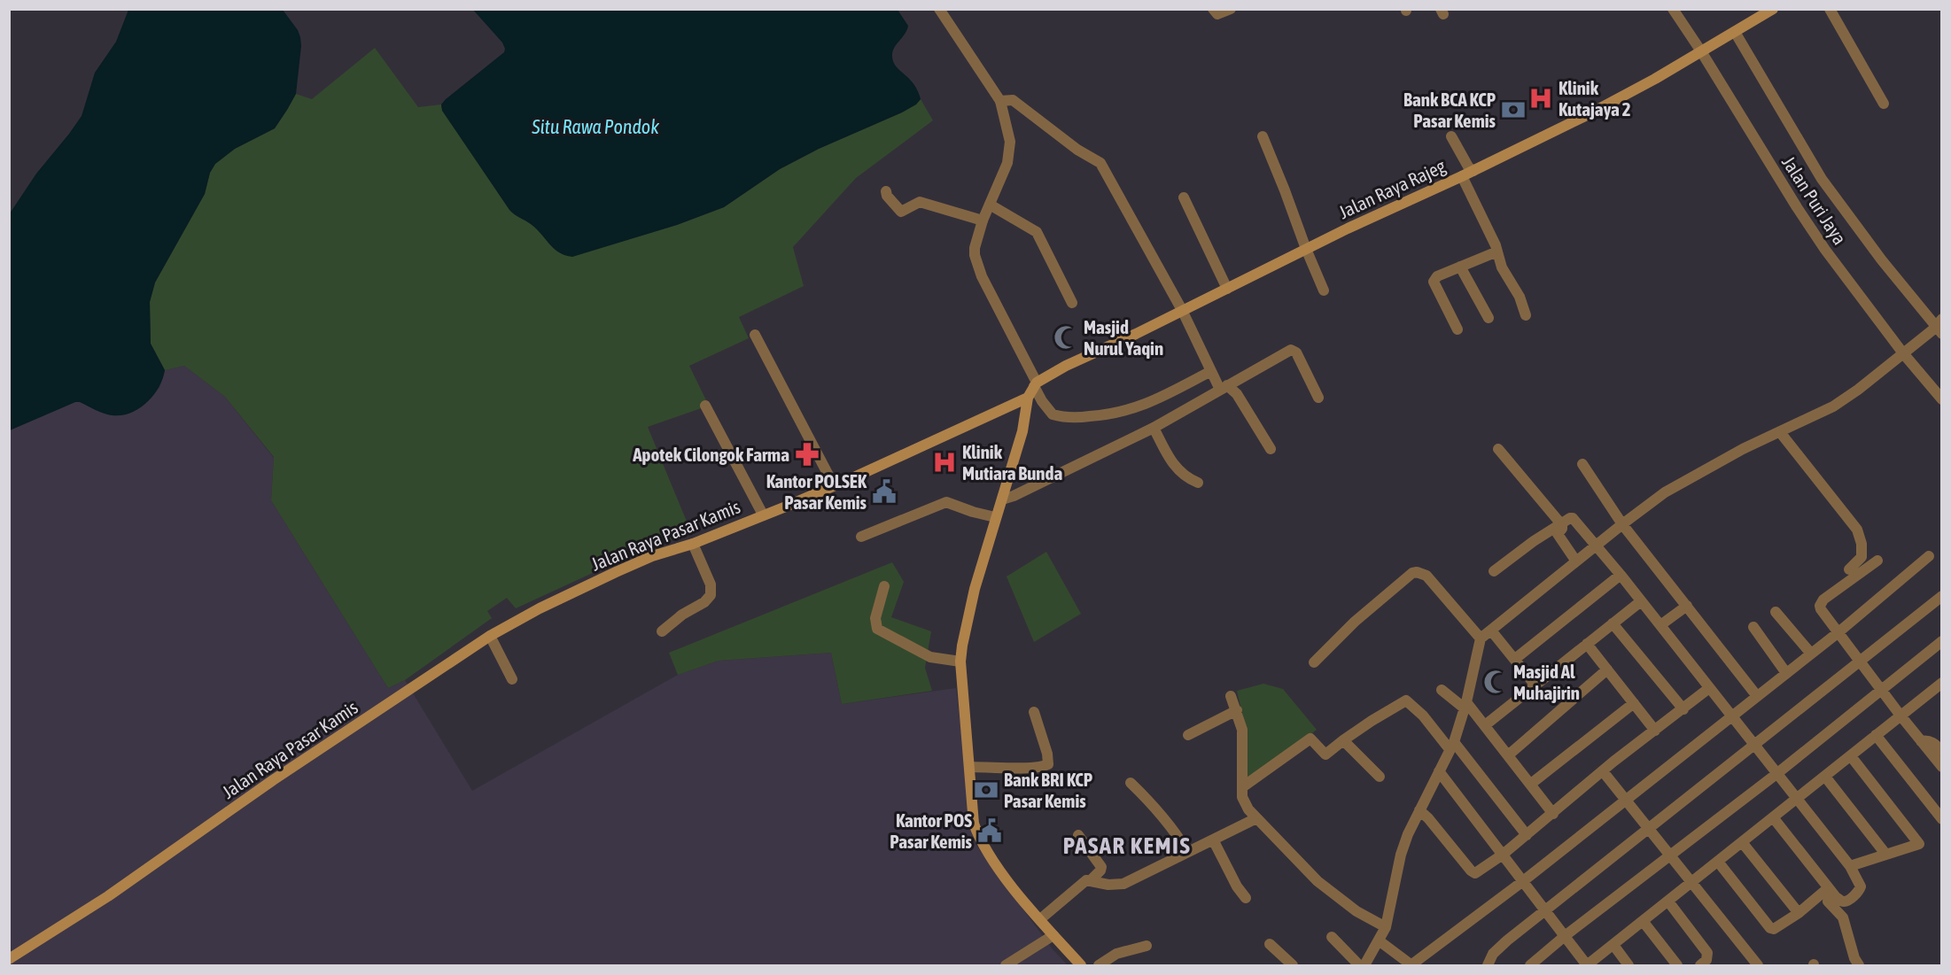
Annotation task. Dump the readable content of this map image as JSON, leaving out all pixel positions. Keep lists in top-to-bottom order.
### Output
{
  "streets": {
    "main road": ["Jalan Raya Rajeg", "Jalan Raya Pasar Kamis"],
    "street": ["Jalan Puri Jaya"]
  },
  "crossings": [
    ["Jalan Raya Rajeg", "Jalan Puri Jaya"],
    ["Jalan Raya Rajeg", "Jalan Raya Pasar Kamis"]
  ],
  "districts": ["PASAR KEMIS"],
  "water": ["Situ Rawa Pondok"],
  "places": {
    "hospital": ["Klinik Kutajaya 2", "Klinik Mutiara Bunda"],
    "bank": ["Bank BCA KCP Pasar Kemis", "Bank BRI KCP Pasar Kemis"],
    "mosque": ["Masjid Nurul Yaqin", "Masjid Al Muhajirin"],
    "pharmacy": ["Apotek Cilongok Farma"],
    "public building": ["Kantor POLSEK Pasar Kemis", "Kantor POS Pasar Kemis"]
  }
}
